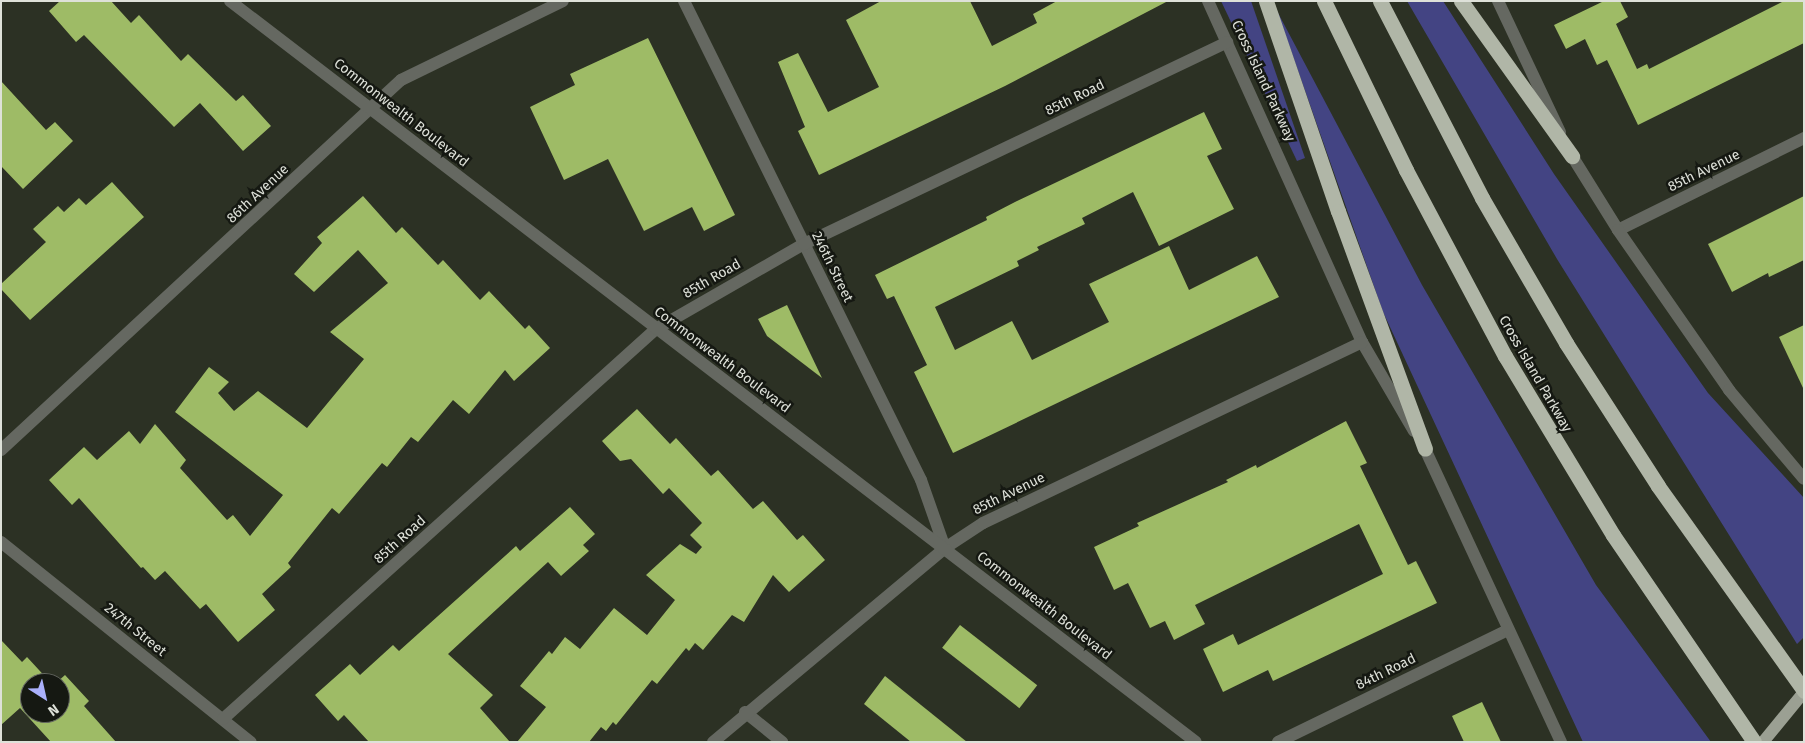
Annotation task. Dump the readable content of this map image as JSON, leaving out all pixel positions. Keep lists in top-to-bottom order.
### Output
{
  "streets": {
    "highway": ["Cross Island Parkway"],
    "street": [
      "85th Road",
      "Commonwealth Boulevard",
      "85th Avenue",
      "86th Avenue",
      "246th Street",
      "247th Street",
      "84th Road"
    ]
  },
  "crossings": [
    ["Cross Island Parkway", "85th Road"],
    ["Cross Island Parkway", "85th Avenue"],
    ["Cross Island Parkway", "84th Road"],
    ["85th Road", "Commonwealth Boulevard"],
    ["85th Road", "246th Street"],
    ["85th Road", "247th Street"],
    ["Commonwealth Boulevard", "85th Avenue"],
    ["Commonwealth Boulevard", "86th Avenue"],
    ["Commonwealth Boulevard", "246th Street"],
    ["85th Avenue", "246th Street"]
  ],
  "north": "bottom right"
}
